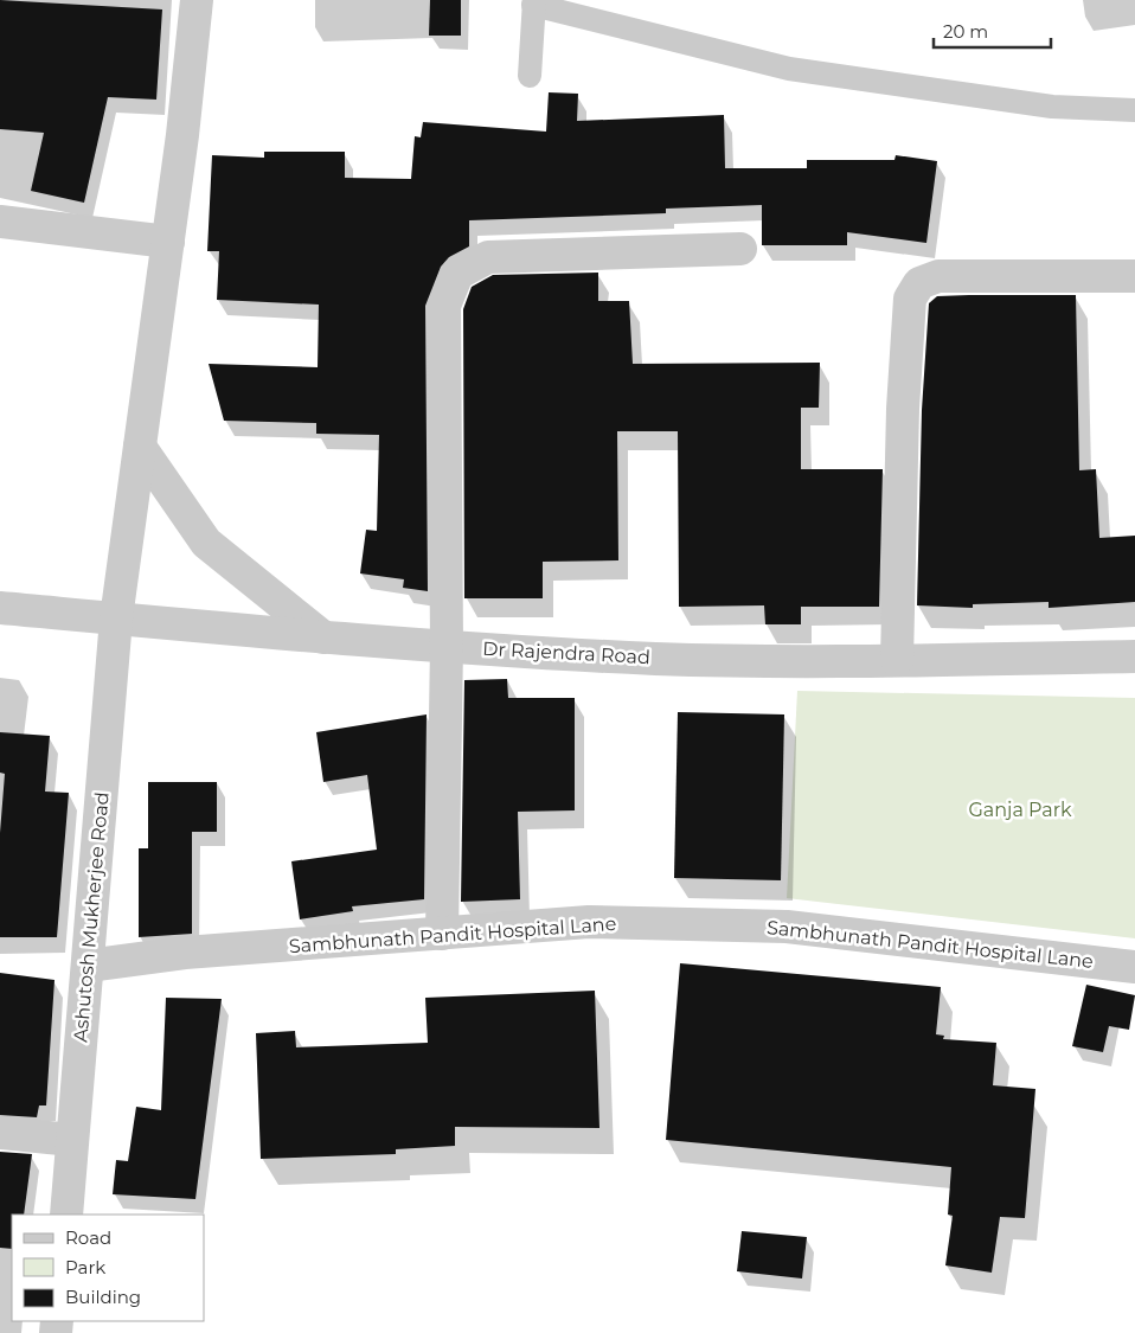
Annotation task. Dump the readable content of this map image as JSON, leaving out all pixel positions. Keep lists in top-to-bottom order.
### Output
{
  "streets": {
    "street": ["Dr Rajendra Road", "Ashutosh Mukherjee Road", "Sambhunath Pandit Hospital Lane"]
  },
  "crossings": [
    ["Dr Rajendra Road", "Ashutosh Mukherjee Road"],
    ["Ashutosh Mukherjee Road", "Sambhunath Pandit Hospital Lane"]
  ],
  "parks": ["Ganja Park"],
  "legend": ["Road", "Park", "Building"],
  "scale_bar": "20 m"
}
